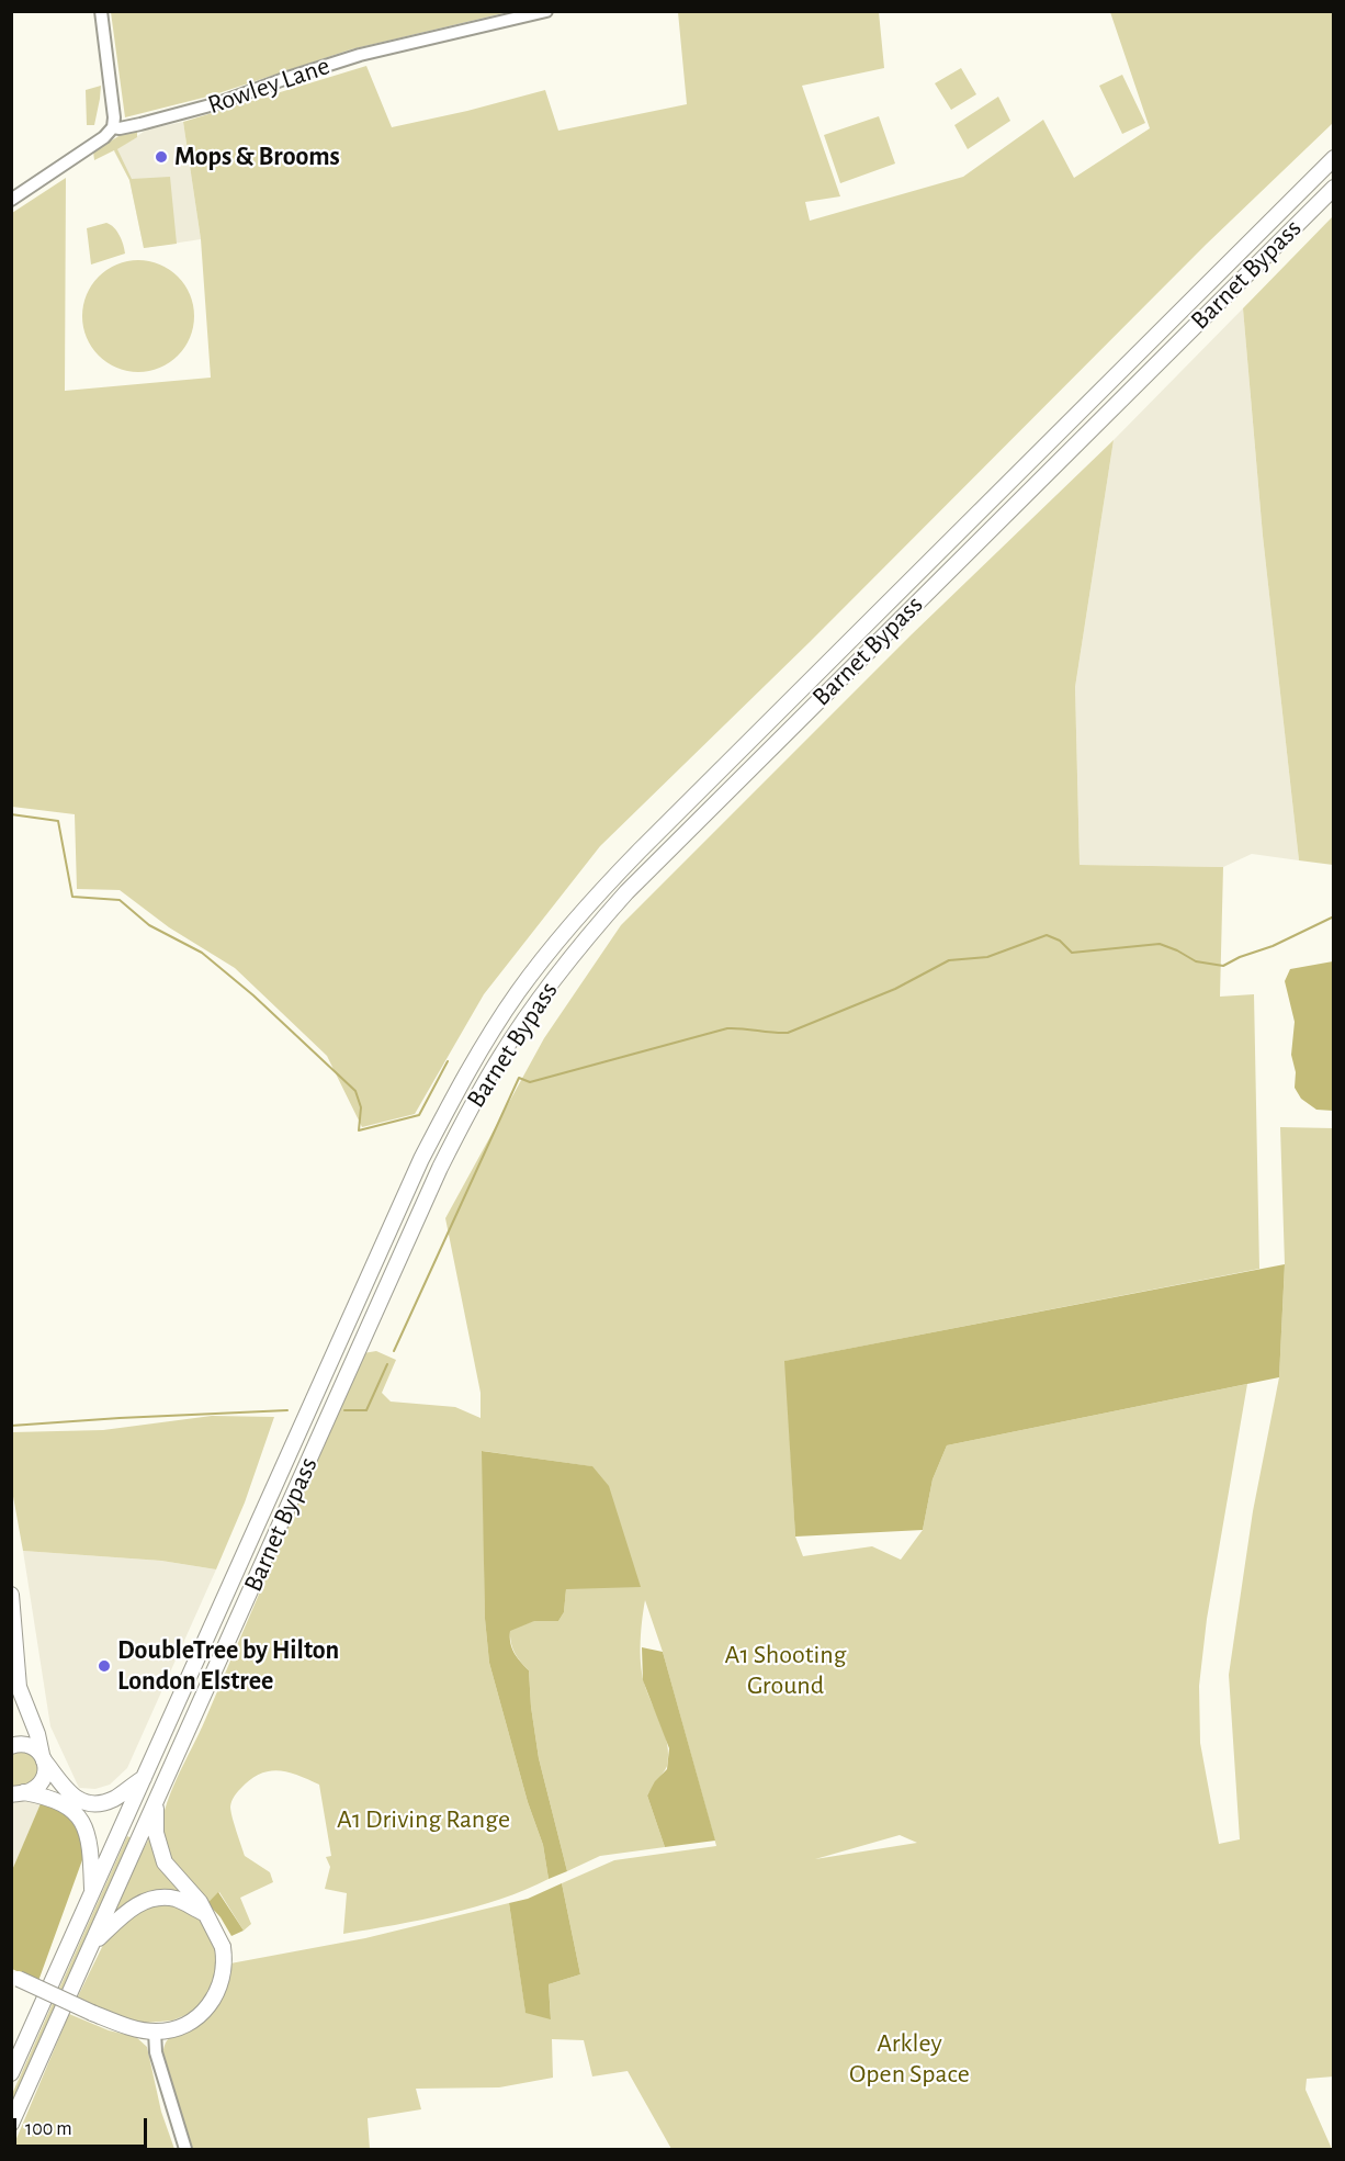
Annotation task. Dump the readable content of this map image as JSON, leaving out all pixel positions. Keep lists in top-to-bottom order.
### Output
{
  "streets": {
    "main road": ["Barnet Bypass"],
    "street": ["Rowley Lane"]
  },
  "parks": ["A1 Shooting Ground", "A1 Driving Range", "Arkley Open Space"],
  "places": ["Mops & Brooms", "DoubleTree by Hilton London Elstree"],
  "scale_bar": "100 m"
}
